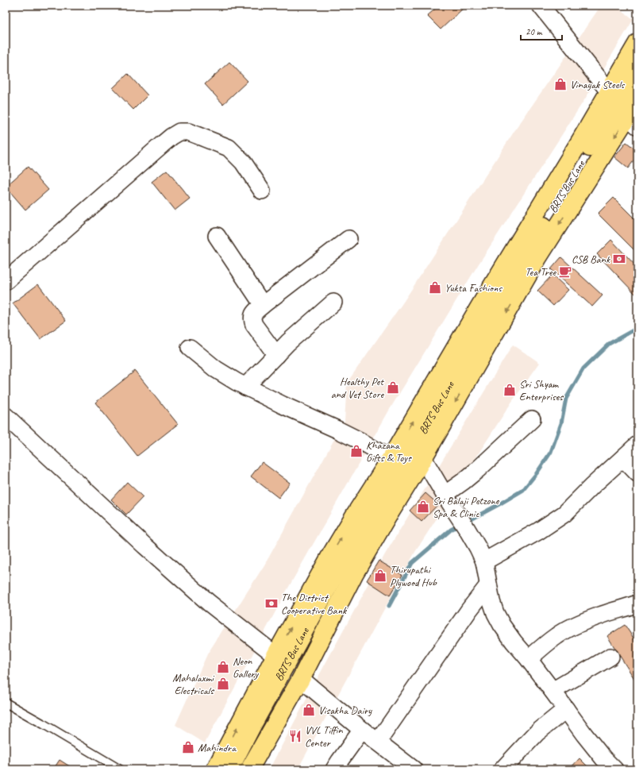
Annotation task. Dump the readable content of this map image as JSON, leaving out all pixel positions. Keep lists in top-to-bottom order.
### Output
{
  "streets": {
    "main road": ["BRTS Bus Lane"]
  },
  "places": {
    "shop": [
      "Vinayak Steels",
      "Yukta Fashions",
      "Healthy Pet and Vet Store",
      "Sri Shyam Enterprises",
      "Khazana Gifts & Toys",
      "Sri Balaji Petzone Spa & Clinic",
      "Thirupathi Plywood Hub",
      "Neon Gallery",
      "Mahalaxmi Electricals",
      "Visakha Dairy",
      "Mahindra"
    ],
    "bank": ["CSB Bank", "The District Cooperative Bank"],
    "cafe": ["Tea Tree"],
    "restaurant": ["VVL Tiffin Center"]
  },
  "scale_bar": "20 m"
}
